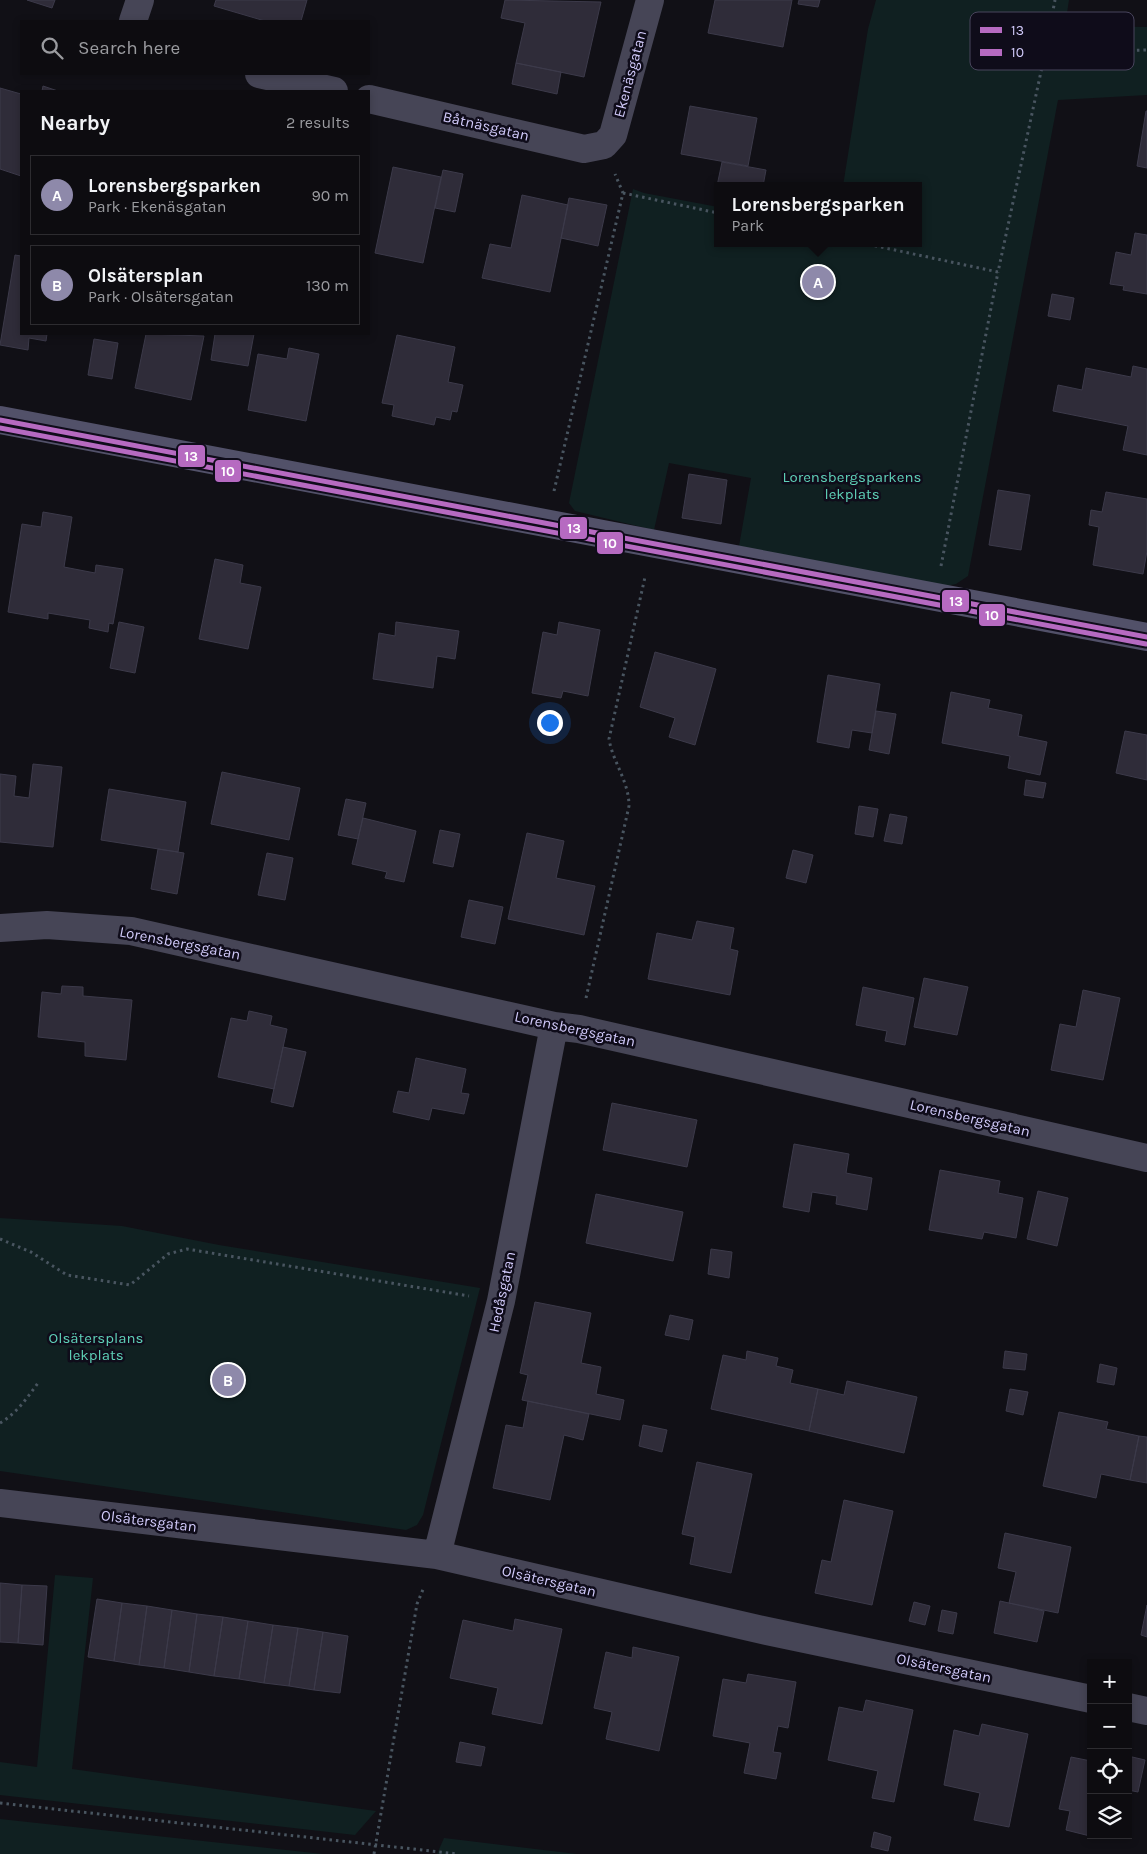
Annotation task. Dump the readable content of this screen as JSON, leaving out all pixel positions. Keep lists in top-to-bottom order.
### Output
{
  "streets": {
    "street": [
      "Ekenäsgatan",
      "Båtnäsgatan",
      "Lorensbergsgatan",
      "Hedåsgatan",
      "Olsätersgatan"
    ]
  },
  "crossings": [
    ["Ekenäsgatan", "Båtnäsgatan"],
    ["Lorensbergsgatan", "Hedåsgatan"],
    ["Hedåsgatan", "Olsätersgatan"]
  ],
  "parks": ["Lorensbergsparkens lekplats", "Olsätersplans lekplats"],
  "lines": ["transit line 13", "transit line 10"],
  "legend": ["13", "10"],
  "page": {
    "search": "Search here",
    "heading": ["Nearby", "2 results"],
    "list": [
      {
        "mark": "A",
        "name": "Lorensbergsparken",
        "note": "Park · Ekenäsgatan",
        "value": "90 m"
      },
      {
        "mark": "B",
        "name": "Olsätersplan",
        "note": "Park · Olsätersgatan",
        "value": "130 m"
      }
    ],
    "popup": ["Lorensbergsparken", "Park"],
    "pins": ["A", "B"],
    "map_buttons": ["+", "−"]
  }
}
